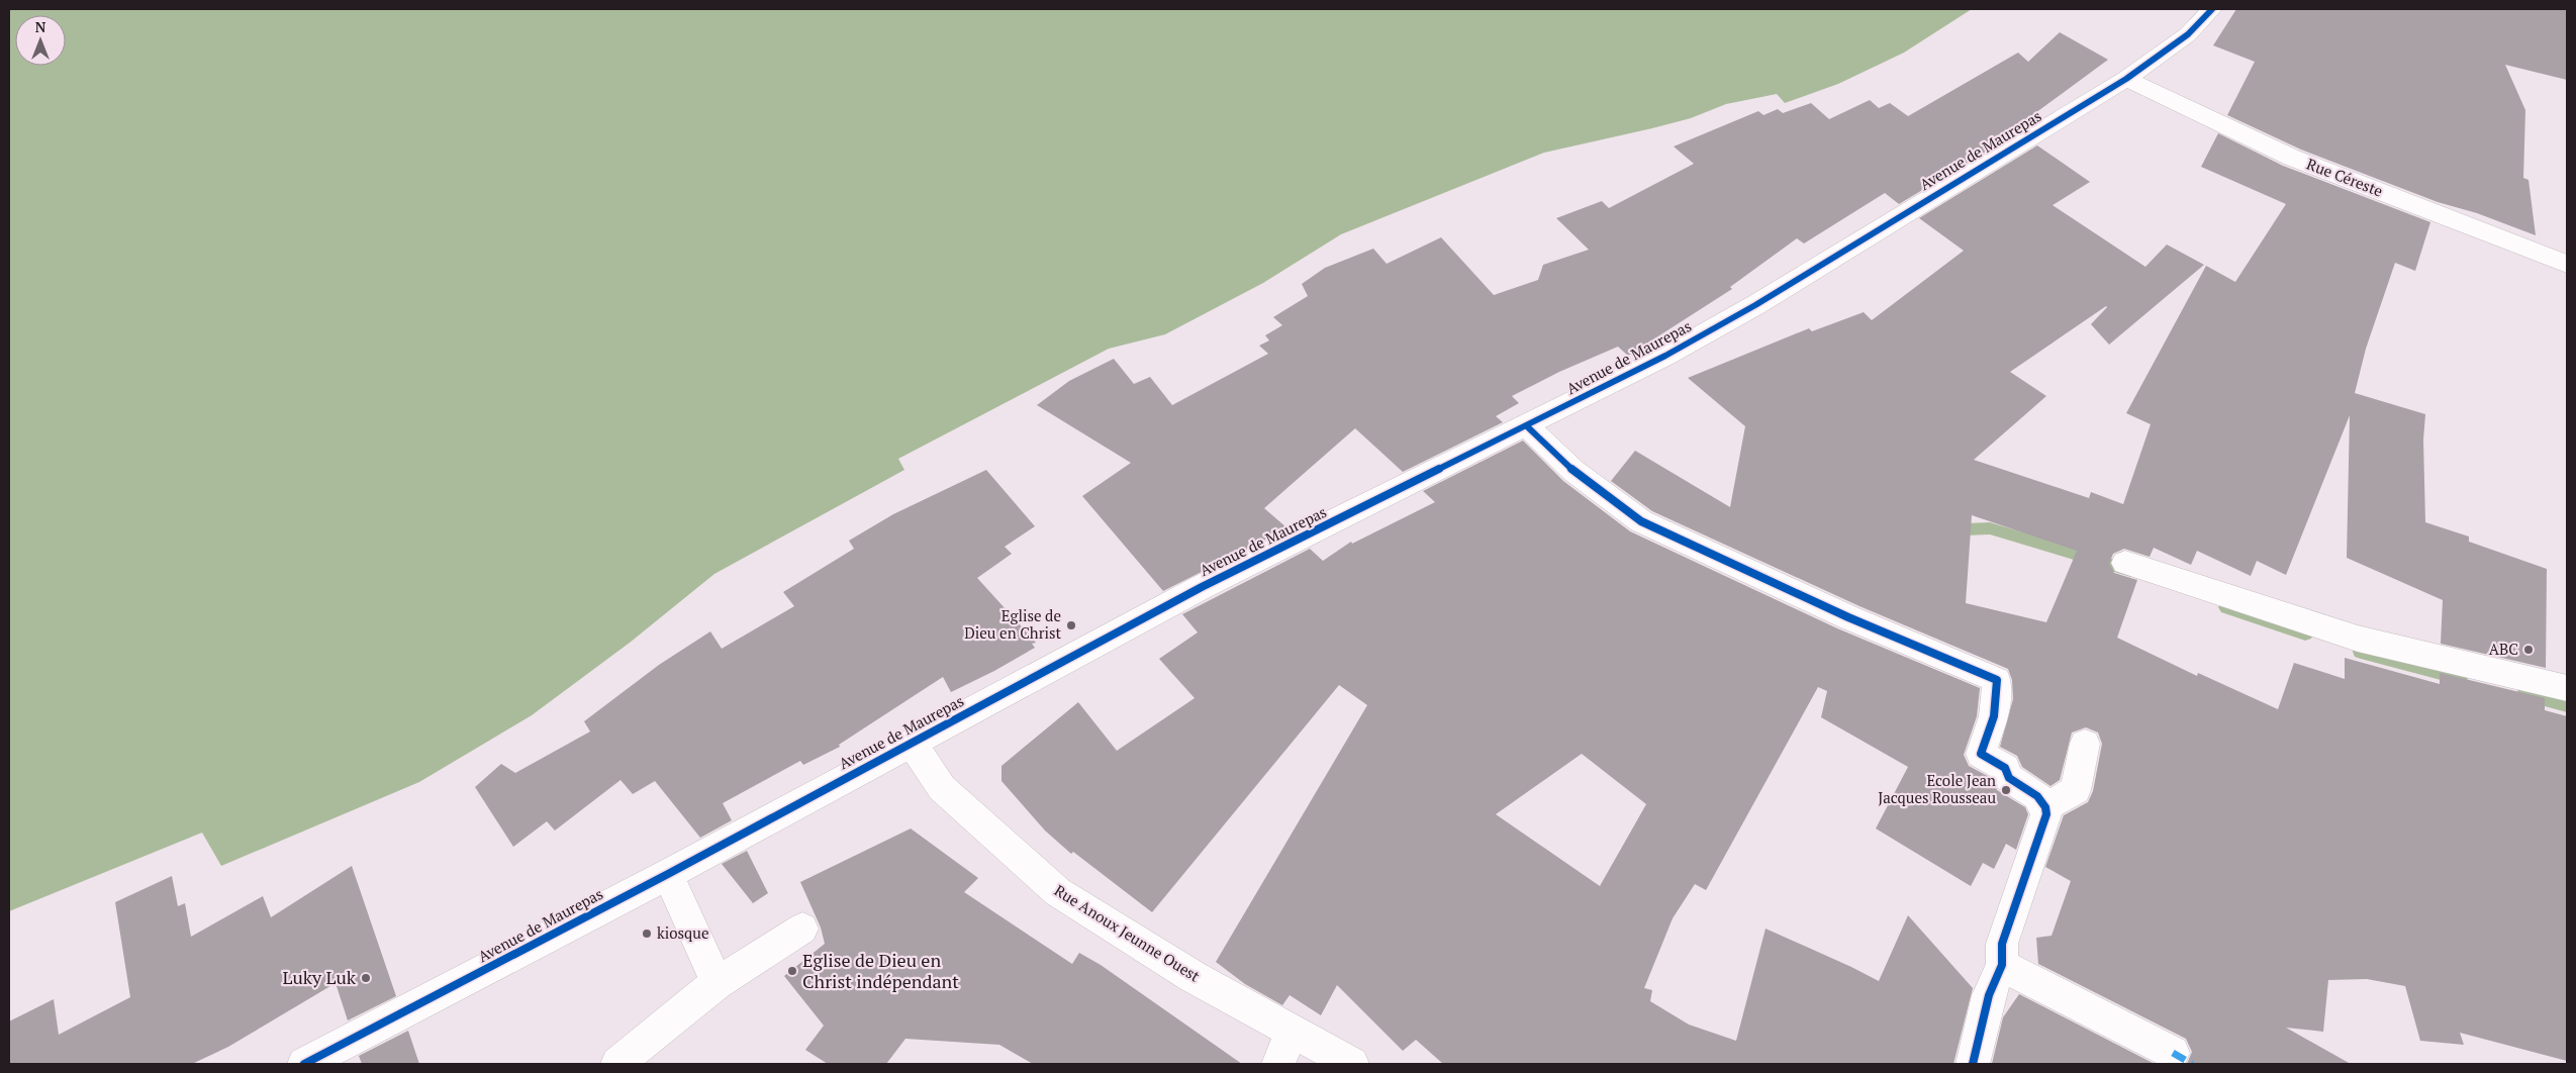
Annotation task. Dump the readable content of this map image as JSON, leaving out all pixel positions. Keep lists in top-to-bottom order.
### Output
{
  "streets": {
    "street": ["Avenue de Maurepas", "Rue Céreste", "Rue Anoux Jeunne Ouest"]
  },
  "crossings": [
    ["Avenue de Maurepas", "Rue Céreste"],
    ["Avenue de Maurepas", "Rue Anoux Jeunne Ouest"]
  ],
  "places": [
    "Eglise de Dieu en Christ",
    "ABC",
    "Ecole Jean Jacques Rousseau",
    "kiosque",
    "Eglise de Dieu en Christ indépendant",
    "Luky Luk"
  ],
  "north": "top"
}
